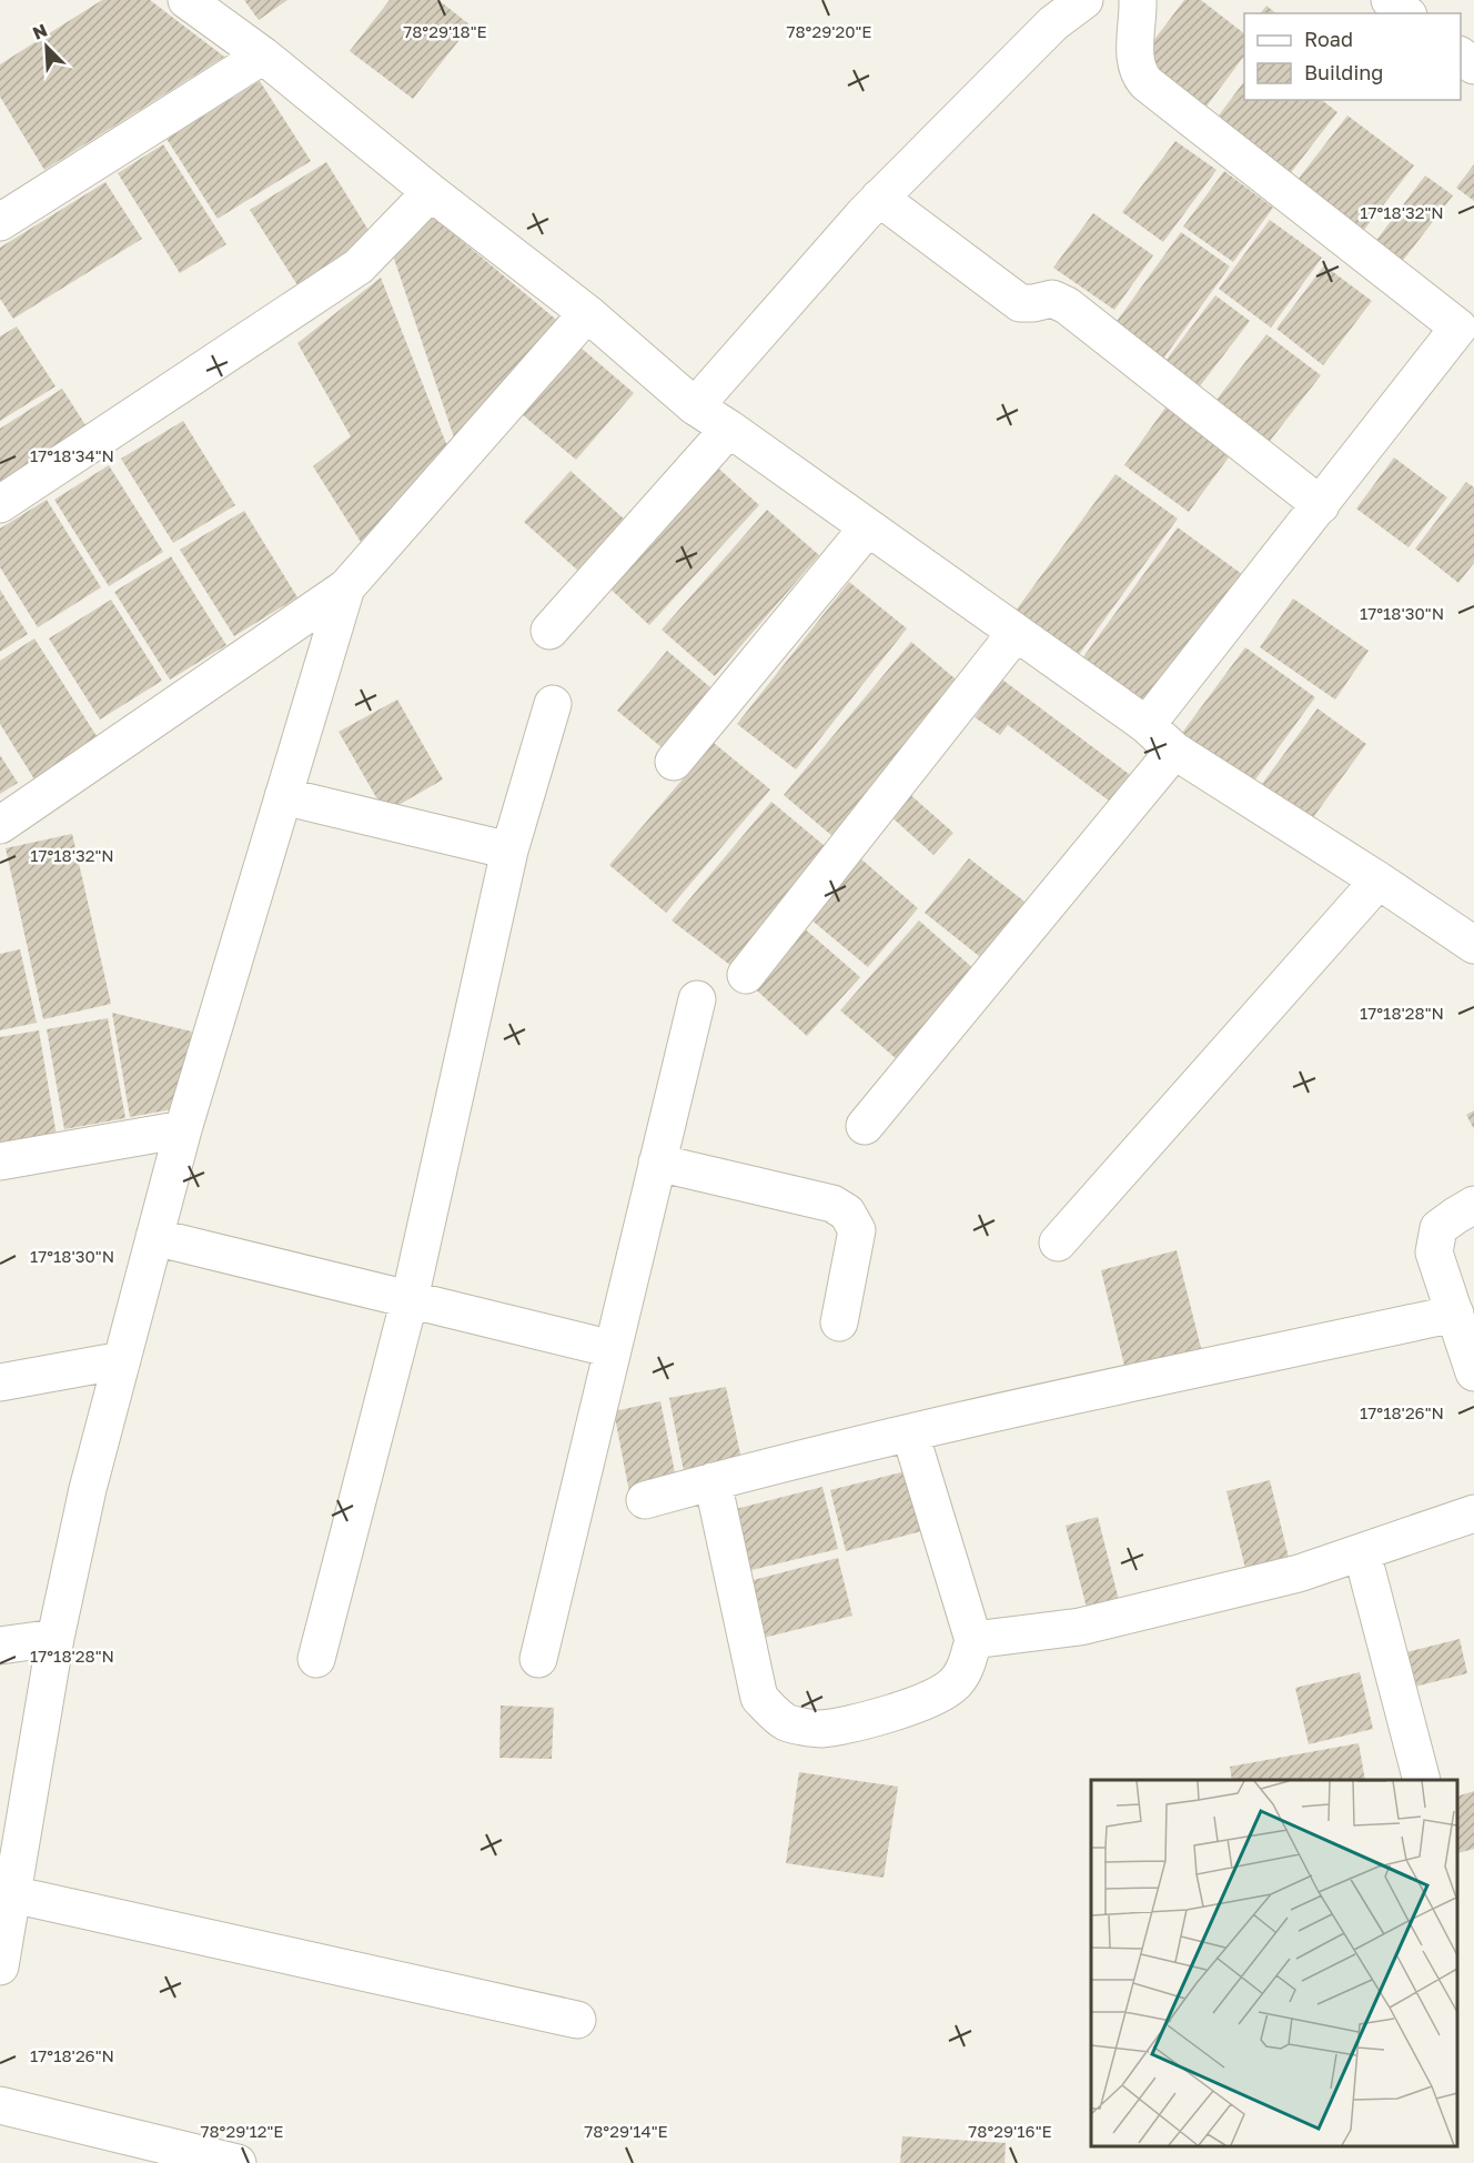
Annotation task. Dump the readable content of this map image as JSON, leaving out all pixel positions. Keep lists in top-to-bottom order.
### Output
{
  "legend": ["Road", "Building"],
  "north": "top left",
  "coordinates": [
    "78°29'18\"E",
    "78°29'20\"E",
    "17°18'32\"N",
    "17°18'34\"N",
    "17°18'30\"N",
    "17°18'28\"N",
    "17°18'26\"N",
    "78°29'12\"E",
    "78°29'14\"E",
    "78°29'16\"E"
  ]
}
